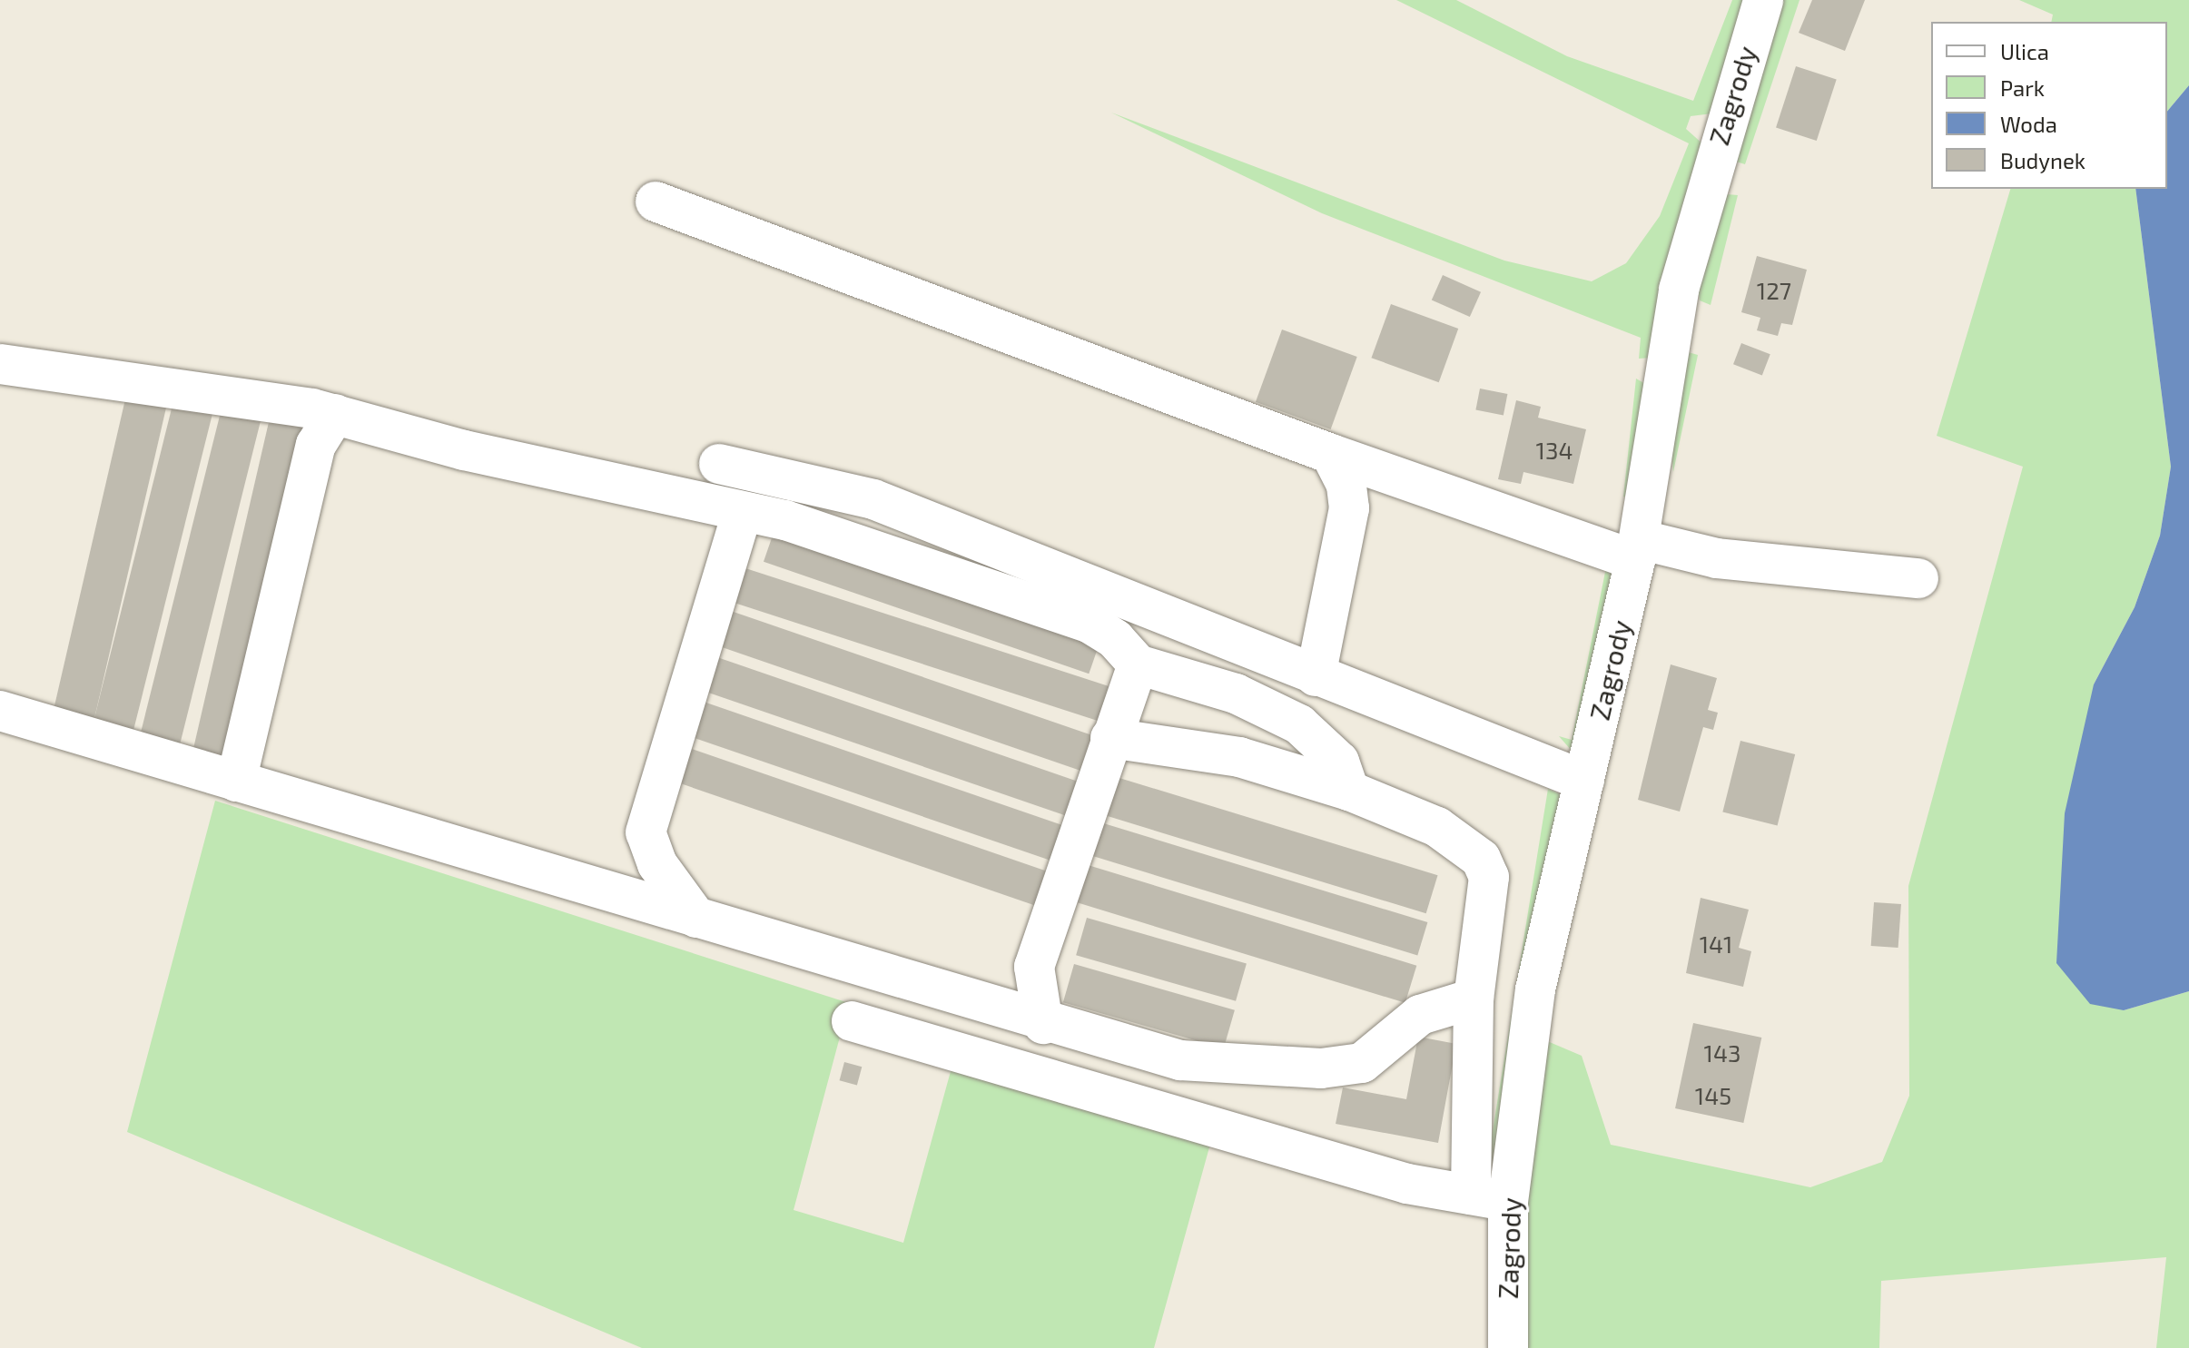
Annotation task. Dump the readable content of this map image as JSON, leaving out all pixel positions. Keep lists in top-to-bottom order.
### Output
{
  "streets": {
    "street": ["Zagrody"]
  },
  "house_numbers": [
    "127",
    "134",
    "141",
    "143",
    "145"
  ],
  "legend": [
    "Ulica",
    "Park",
    "Woda",
    "Budynek"
  ]
}
